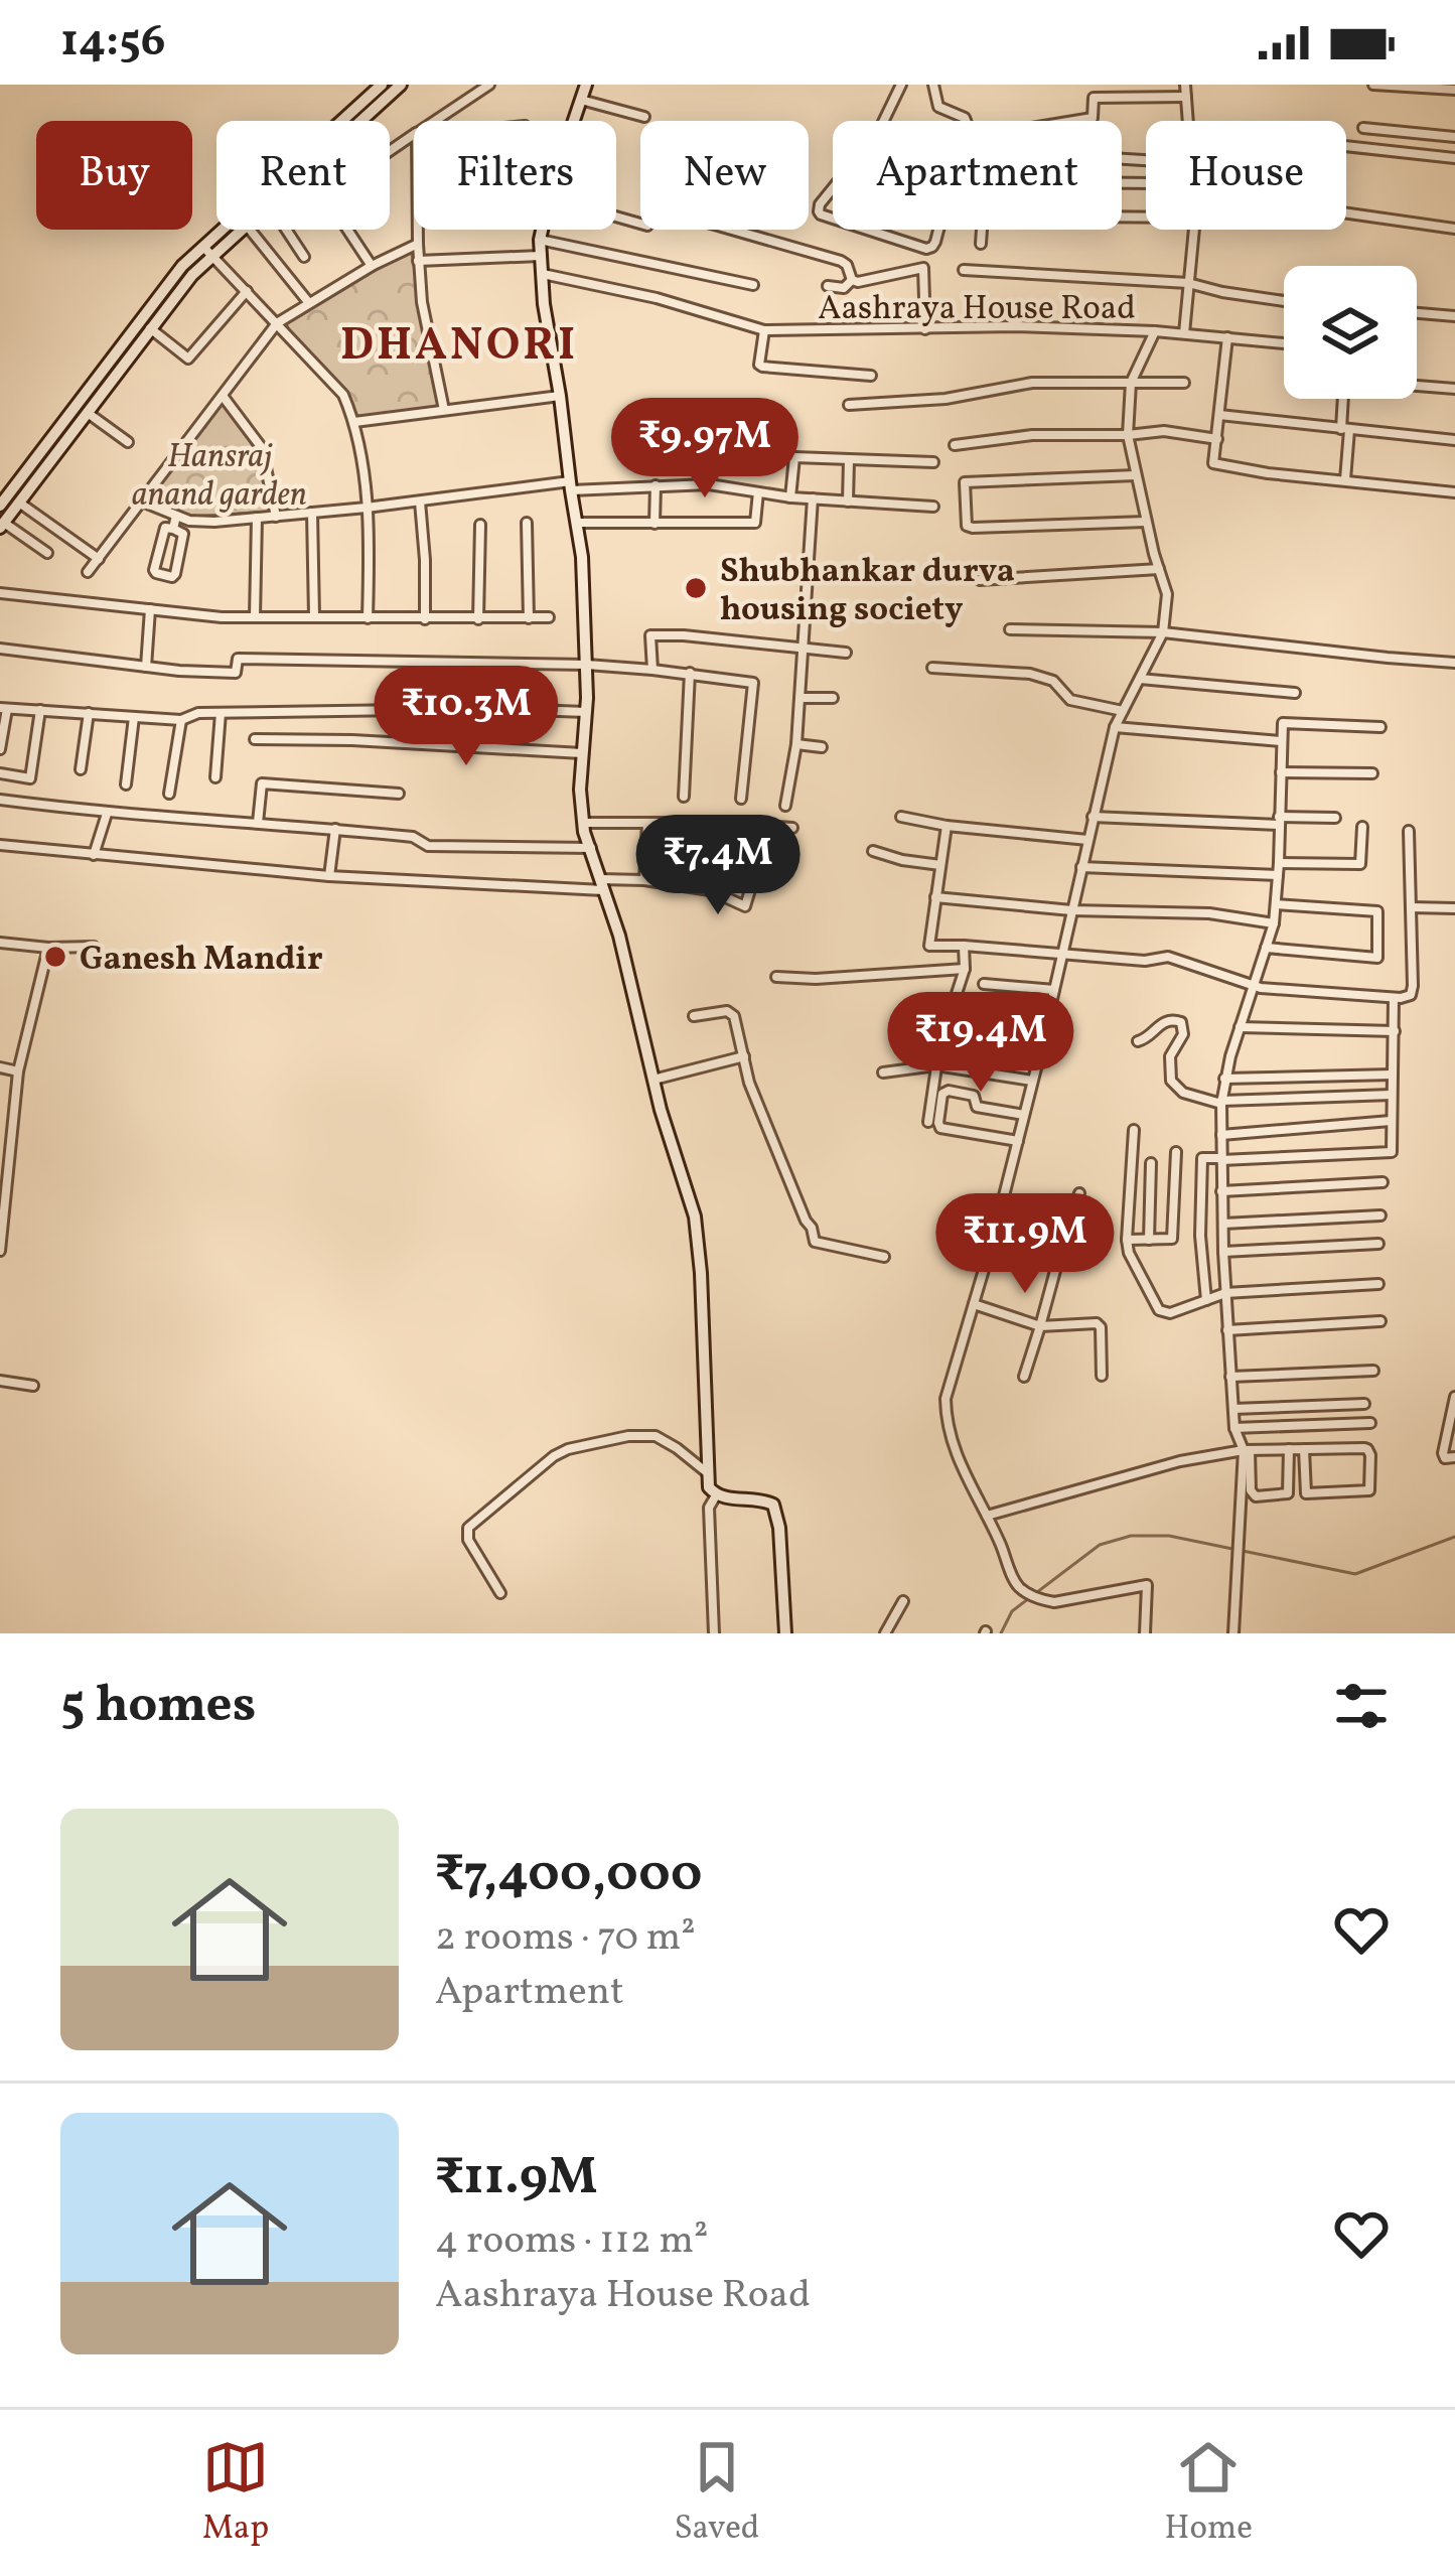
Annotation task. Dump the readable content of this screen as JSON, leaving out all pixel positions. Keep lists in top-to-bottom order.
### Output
{
  "streets": {
    "street": ["Aashraya House Road"]
  },
  "districts": ["DHANORI"],
  "parks": ["Hansraj anand garden"],
  "places": ["Shubhankar durva housing society", "Ganesh Mandir"],
  "page": {
    "status": "14:56",
    "chip": [
      "Buy",
      "Rent",
      "Filters",
      "New",
      "Apartment",
      "House"
    ],
    "price": [
      "₹9.97M",
      "₹10.3M",
      "₹7.4M",
      "₹19.4M",
      "₹11.9M"
    ],
    "heading": "5 homes",
    "list": [
      {
        "name": "₹7,400,000",
        "note": "2 rooms · 70 m² · Apartment"
      },
      {
        "name": "₹11.9M",
        "note": "4 rooms · 112 m² · Aashraya House Road"
      }
    ],
    "tabs": ["Map", "Saved", "Home"]
  }
}
